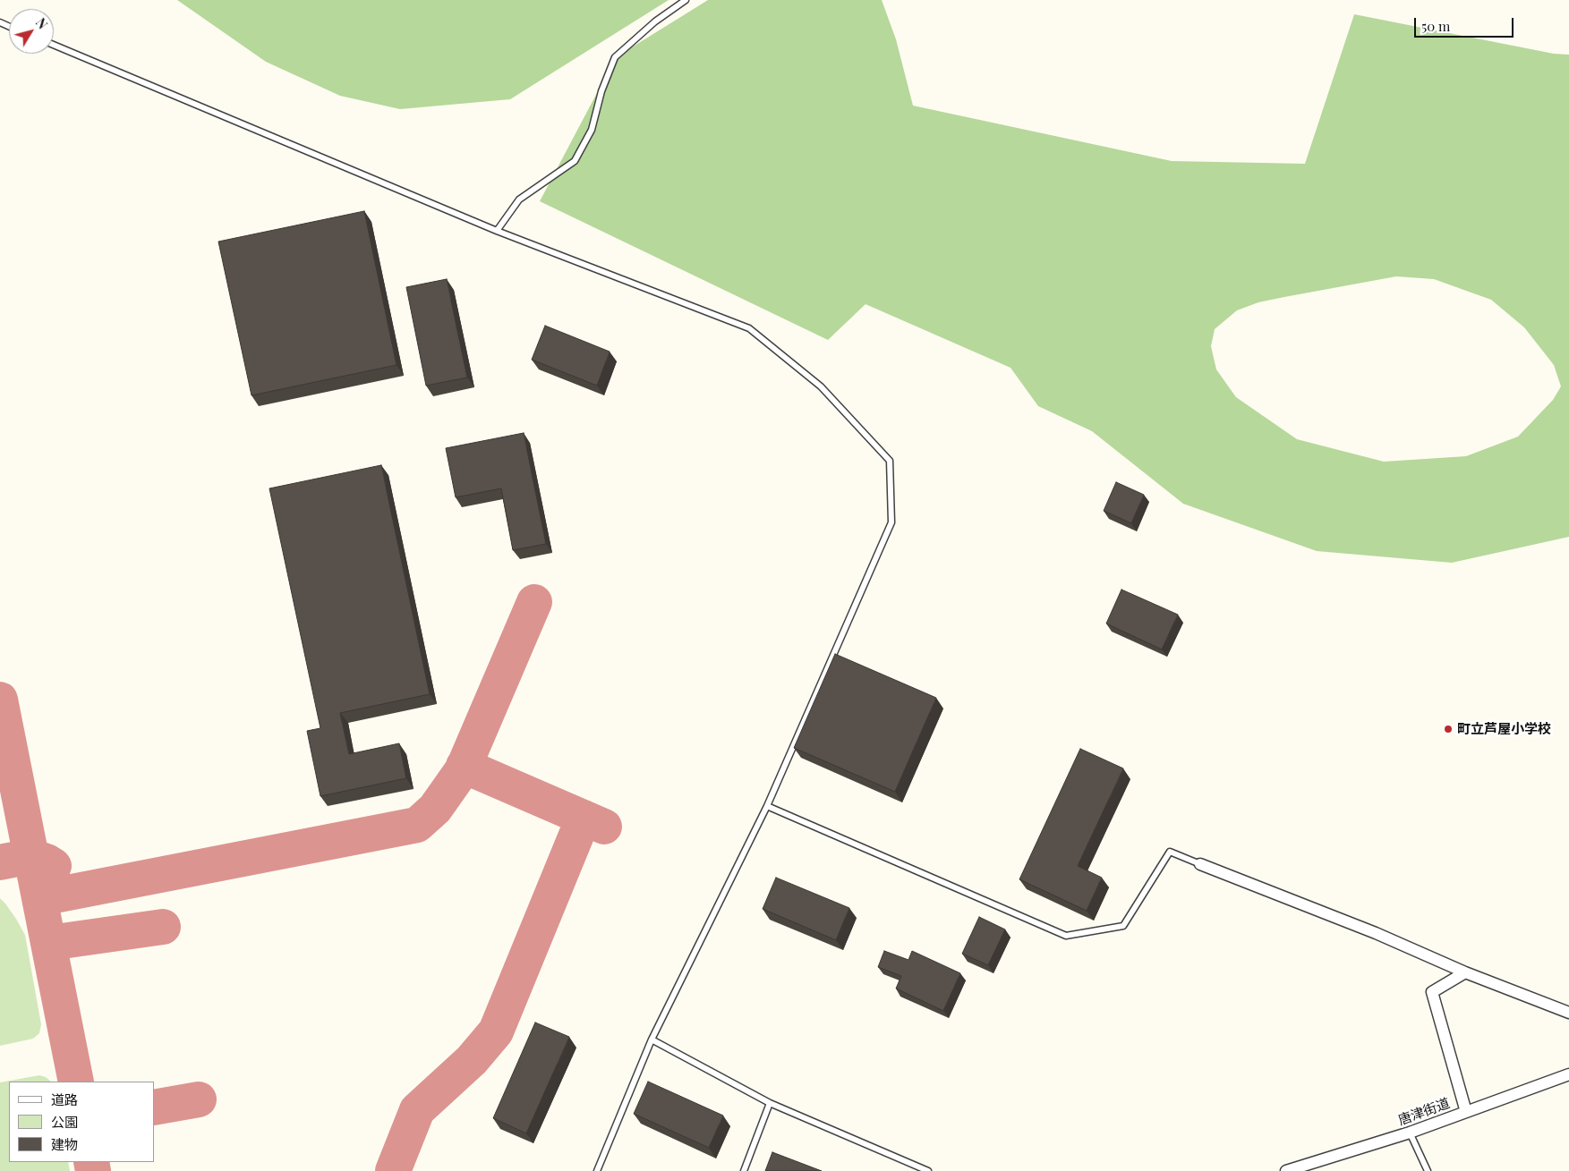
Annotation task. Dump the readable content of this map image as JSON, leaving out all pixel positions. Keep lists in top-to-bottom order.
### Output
{
  "streets": {
    "street": ["唐津街道"]
  },
  "places": ["町立芦屋小学校"],
  "legend": ["道路", "公園", "建物"],
  "scale_bar": "50 m",
  "north": "top right"
}
